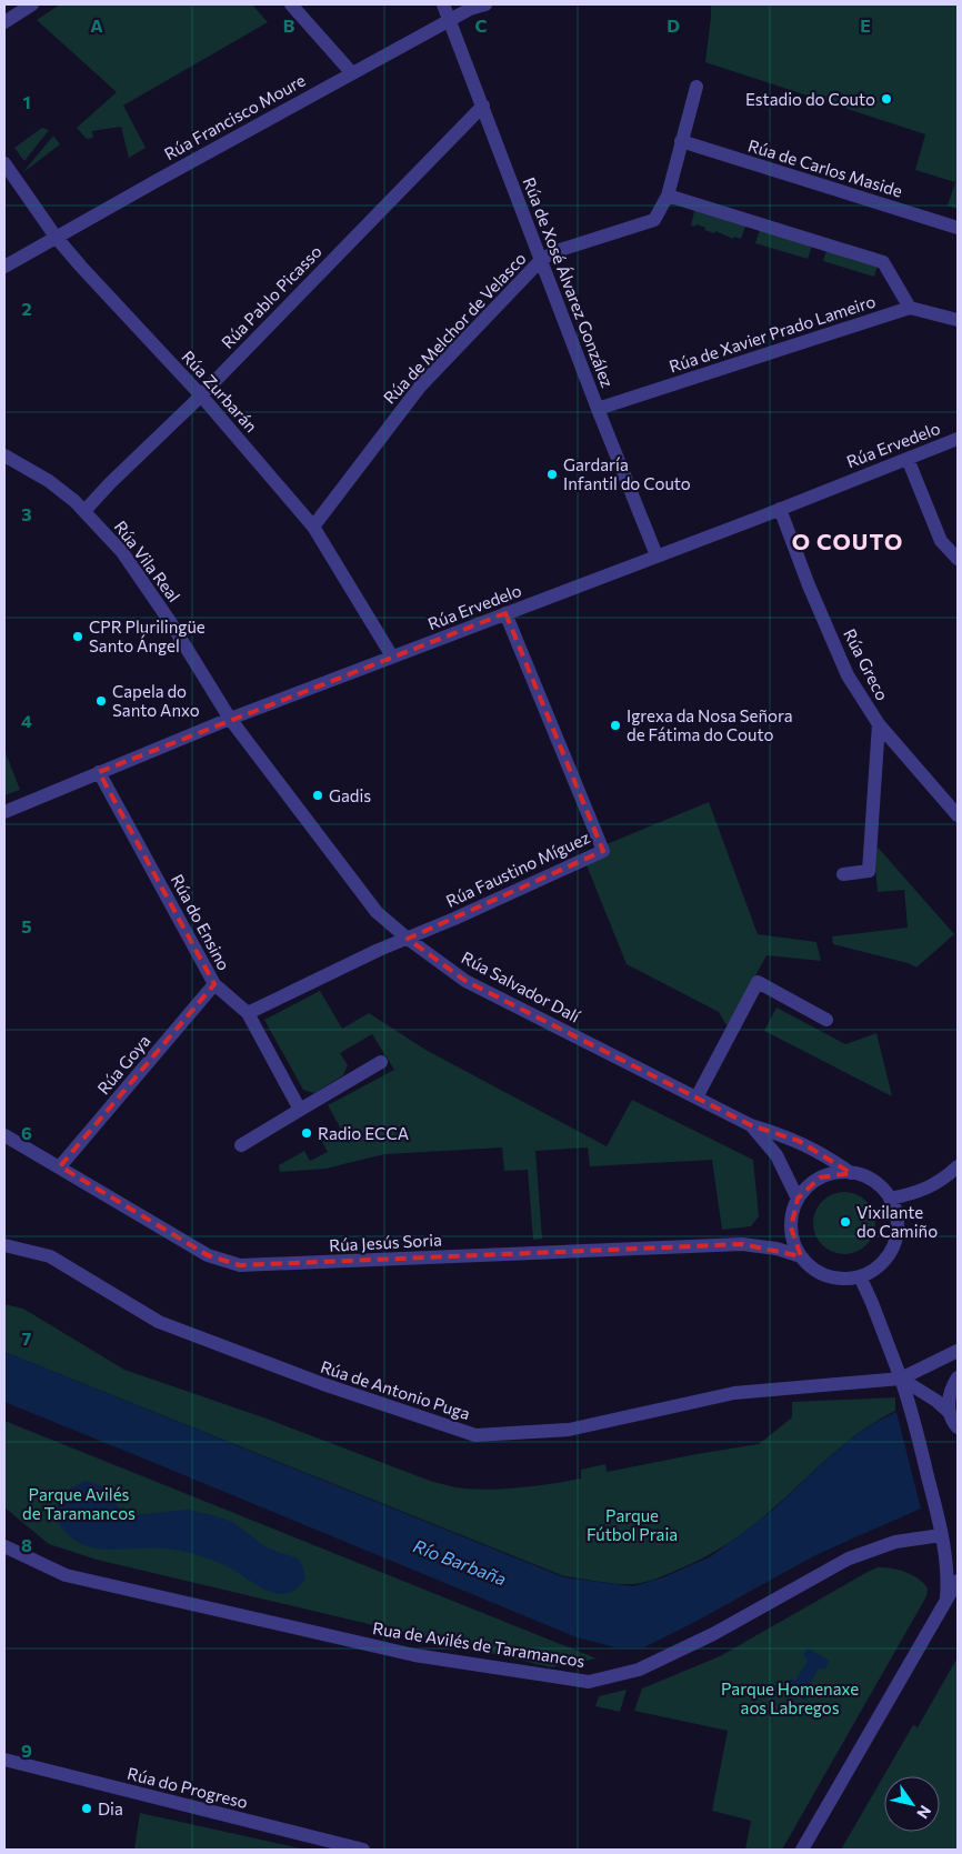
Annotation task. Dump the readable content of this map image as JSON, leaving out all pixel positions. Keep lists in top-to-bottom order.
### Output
{
  "streets": {
    "street": [
      "Rúa Francisco Moure",
      "Rúa de Carlos Maside",
      "Rúa de Xosé Álvarez González",
      "Rúa Pablo Picasso",
      "Rúa de Melchor de Velasco",
      "Rúa de Xavier Prado Lameiro",
      "Rúa Zurbarán",
      "Rúa Ervedelo",
      "Rúa Vila Real",
      "Rúa Greco",
      "Rúa Faustino Míguez",
      "Rúa do Ensino",
      "Rúa Salvador Dalí",
      "Rúa Goya",
      "Rúa Jesús Soria",
      "Rúa de Antonio Puga",
      "Rua de Avilés de Taramancos",
      "Rúa do Progreso"
    ]
  },
  "crossings": [
    ["Rúa Francisco Moure", "Rúa de Xosé Álvarez González"],
    ["Rúa Francisco Moure", "Rúa Zurbarán"],
    ["Rúa de Xosé Álvarez González", "Rúa Pablo Picasso"],
    ["Rúa de Xosé Álvarez González", "Rúa de Melchor de Velasco"],
    ["Rúa de Xosé Álvarez González", "Rúa de Xavier Prado Lameiro"],
    ["Rúa de Xosé Álvarez González", "Rúa Ervedelo"],
    ["Rúa Pablo Picasso", "Rúa Zurbarán"],
    ["Rúa Pablo Picasso", "Rúa Vila Real"],
    ["Rúa de Melchor de Velasco", "Rúa Zurbarán"],
    ["Rúa Zurbarán", "Rúa Ervedelo"],
    ["Rúa Ervedelo", "Rúa Vila Real"],
    ["Rúa Ervedelo", "Rúa Greco"],
    ["Rúa Ervedelo", "Rúa Faustino Míguez"],
    ["Rúa Ervedelo", "Rúa do Ensino"],
    ["Rúa Ervedelo", "Rúa Salvador Dalí"],
    ["Rúa Vila Real", "Rúa Salvador Dalí"],
    ["Rúa Faustino Míguez", "Rúa do Ensino"],
    ["Rúa Faustino Míguez", "Rúa Salvador Dalí"],
    ["Rúa do Ensino", "Rúa Goya"],
    ["Rúa Salvador Dalí", "Rúa Jesús Soria"],
    ["Rúa Goya", "Rúa Jesús Soria"]
  ],
  "districts": ["O COUTO"],
  "water": ["Río Barbaña"],
  "parks": ["Parque Avilés de Taramancos", "Parque Fútbol Praia", "Parque Homenaxe aos Labregos"],
  "places": [
    "Estadio do Couto",
    "Gardaría Infantil do Couto",
    "CPR Plurilingüe Santo Ángel",
    "Capela do Santo Anxo",
    "Igrexa da Nosa Señora de Fátima do Couto",
    "Gadis",
    "Radio ECCA",
    "Vixilante do Camiño",
    "Dia"
  ],
  "north": "bottom right",
  "grid": {
    "columns": [
      "A",
      "B",
      "C",
      "D",
      "E"
    ],
    "rows": [
      "1",
      "2",
      "3",
      "4",
      "5",
      "6",
      "7",
      "8",
      "9"
    ]
  }
}
